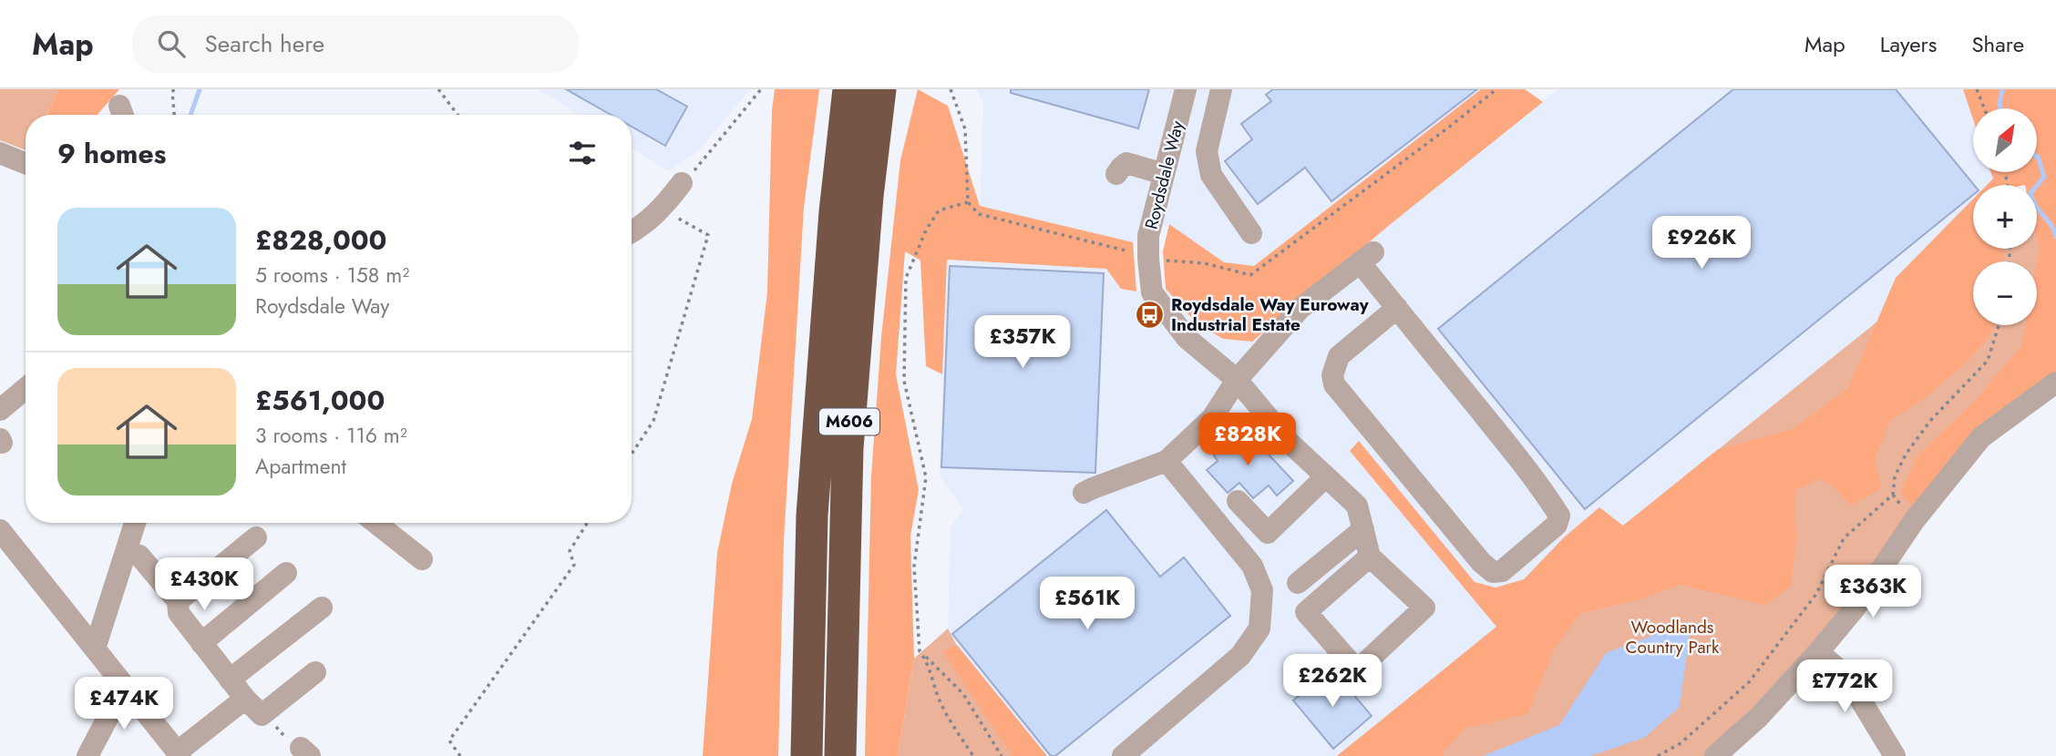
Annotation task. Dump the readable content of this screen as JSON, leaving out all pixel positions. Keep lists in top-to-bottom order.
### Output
{
  "streets": {
    "highway": ["M606"],
    "street": ["Roydsdale Way"]
  },
  "parks": ["Woodlands Country Park"],
  "places": {
    "bus stop": ["Roydsdale Way Euroway Industrial Estate"]
  },
  "north": "top right",
  "page": {
    "header": "Map",
    "search": "Search here",
    "nav": ["Map", "Layers", "Share"],
    "map_buttons": ["+", "−"],
    "heading": "9 homes",
    "list": [
      {
        "name": "£828,000",
        "note": "5 rooms · 158 m² · Roydsdale Way"
      },
      {
        "name": "£561,000",
        "note": "3 rooms · 116 m² · Apartment"
      }
    ],
    "price": [
      "£926K",
      "£357K",
      "£828K",
      "£430K",
      "£363K",
      "£561K",
      "£262K",
      "£772K",
      "£474K"
    ]
  }
}
